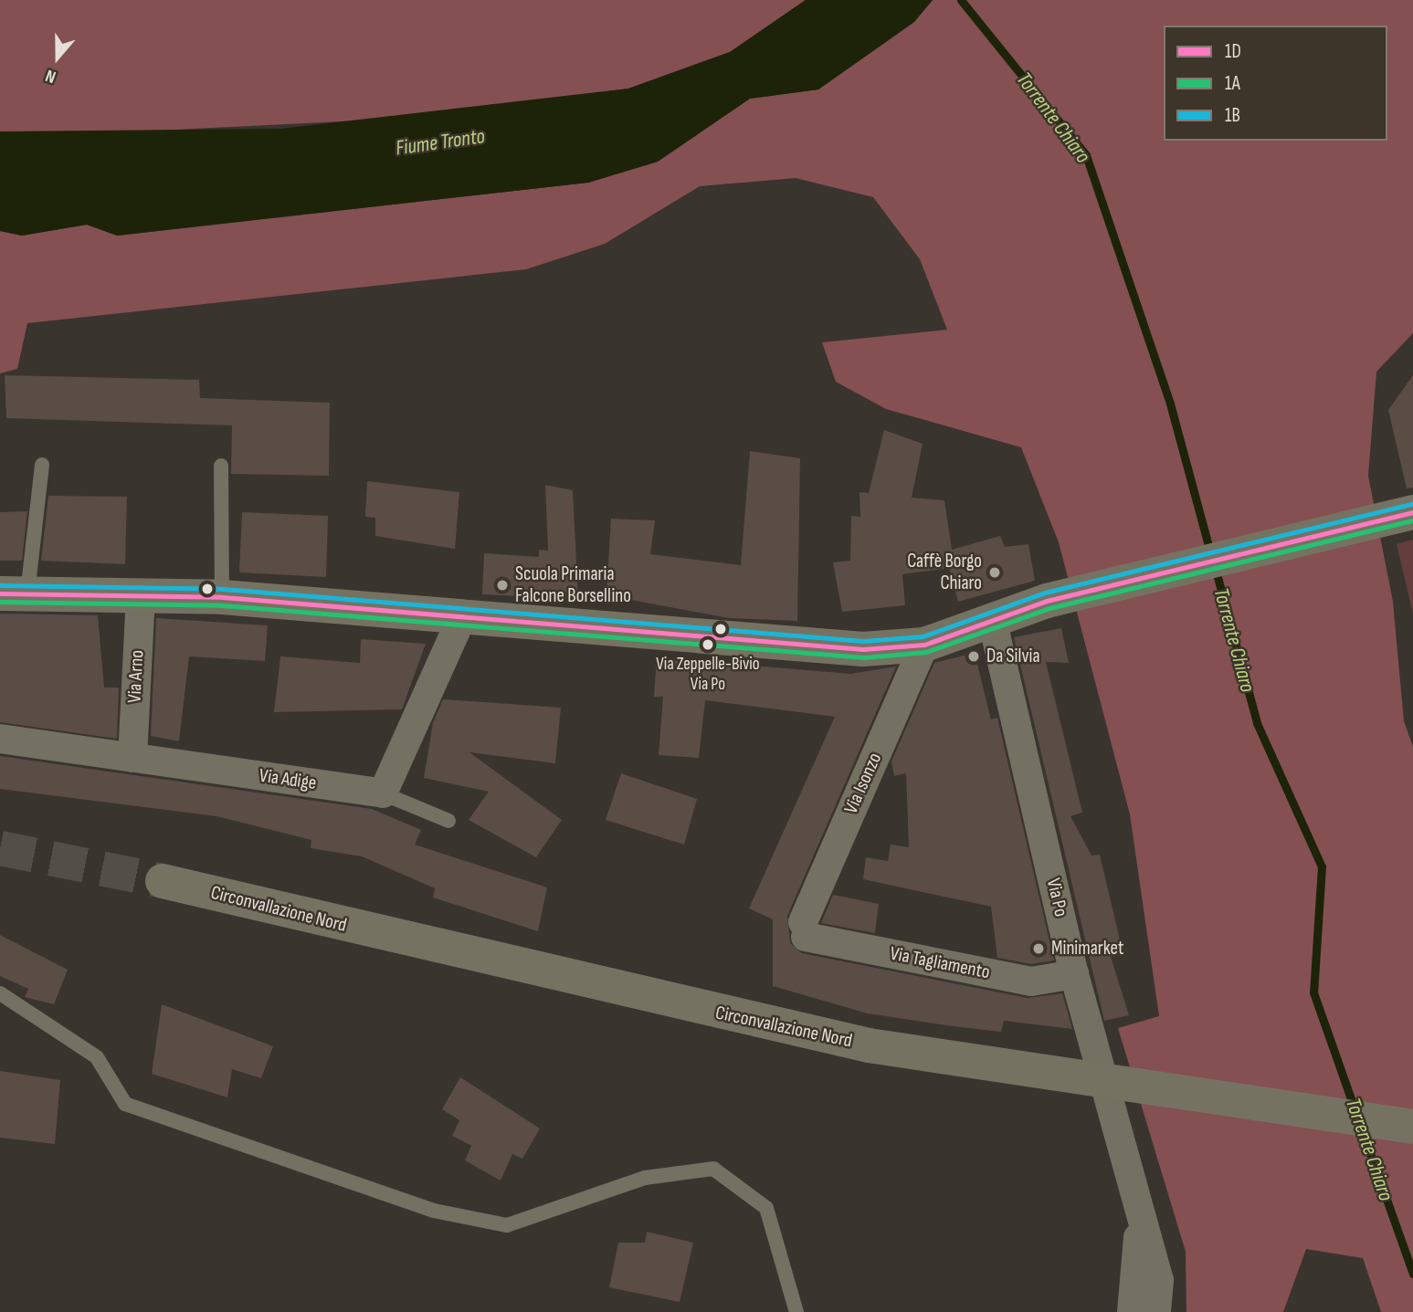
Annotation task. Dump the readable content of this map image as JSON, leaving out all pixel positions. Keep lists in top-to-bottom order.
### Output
{
  "streets": {
    "street": [
      "Via Arno",
      "Via Adige",
      "Via Isonzo",
      "Via Po",
      "Circonvallazione Nord",
      "Via Tagliamento"
    ]
  },
  "crossings": [
    ["Via Arno", "Via Adige"],
    ["Via Isonzo", "Via Tagliamento"],
    ["Via Po", "Via Tagliamento"]
  ],
  "water": ["Torrente Chiaro", "Fiume Tronto"],
  "places": [
    "Caffè Borgo Chiaro",
    "Scuola Primaria Falcone Borsellino",
    "Via Zeppelle-Bivio Via Po",
    "Da Silvia",
    "Minimarket"
  ],
  "lines": ["transit line 1B", "transit line 1D", "transit line 1A"],
  "legend": ["1D", "1A", "1B"],
  "north": "bottom"
}
